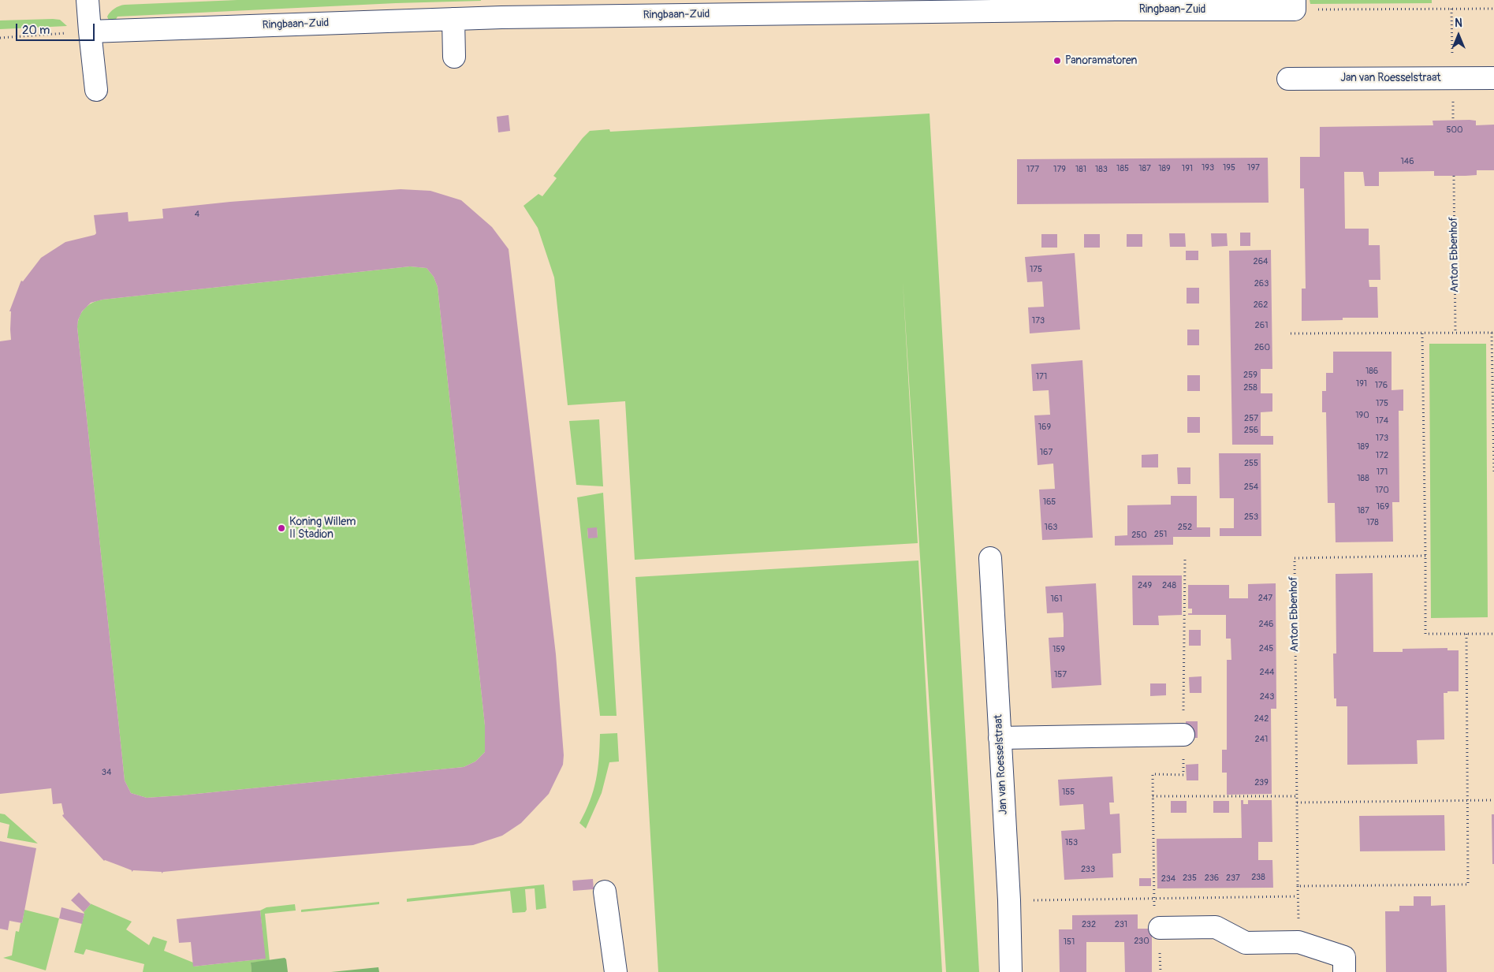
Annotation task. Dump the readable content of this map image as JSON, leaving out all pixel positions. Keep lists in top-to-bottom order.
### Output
{
  "streets": {
    "street": ["Ringbaan-Zuid", "Jan van Roesselstraat"],
    "path": ["Anton Ebbenhof"]
  },
  "places": ["Panoramatoren", "Koning Willem II Stadion"],
  "house_numbers": [
    "500",
    "146",
    "193",
    "195",
    "197",
    "185",
    "187",
    "189",
    "191",
    "177",
    "179",
    "181",
    "183",
    "4",
    "264",
    "175",
    "263",
    "262",
    "173",
    "261",
    "260",
    "186",
    "259",
    "171",
    "191",
    "176",
    "258",
    "175",
    "190",
    "257",
    "174",
    "169",
    "256",
    "173",
    "189",
    "167",
    "172",
    "255",
    "171",
    "188",
    "254",
    "170",
    "165",
    "169",
    "187",
    "253",
    "178",
    "163",
    "252",
    "251",
    "250",
    "249",
    "248",
    "247",
    "161",
    "246",
    "245",
    "159",
    "244",
    "157",
    "243",
    "242",
    "241",
    "34",
    "239",
    "155",
    "153",
    "233",
    "238",
    "235",
    "236",
    "237",
    "234",
    "232",
    "231",
    "230",
    "151"
  ],
  "scale_bar": "20 m",
  "north": "top"
}
